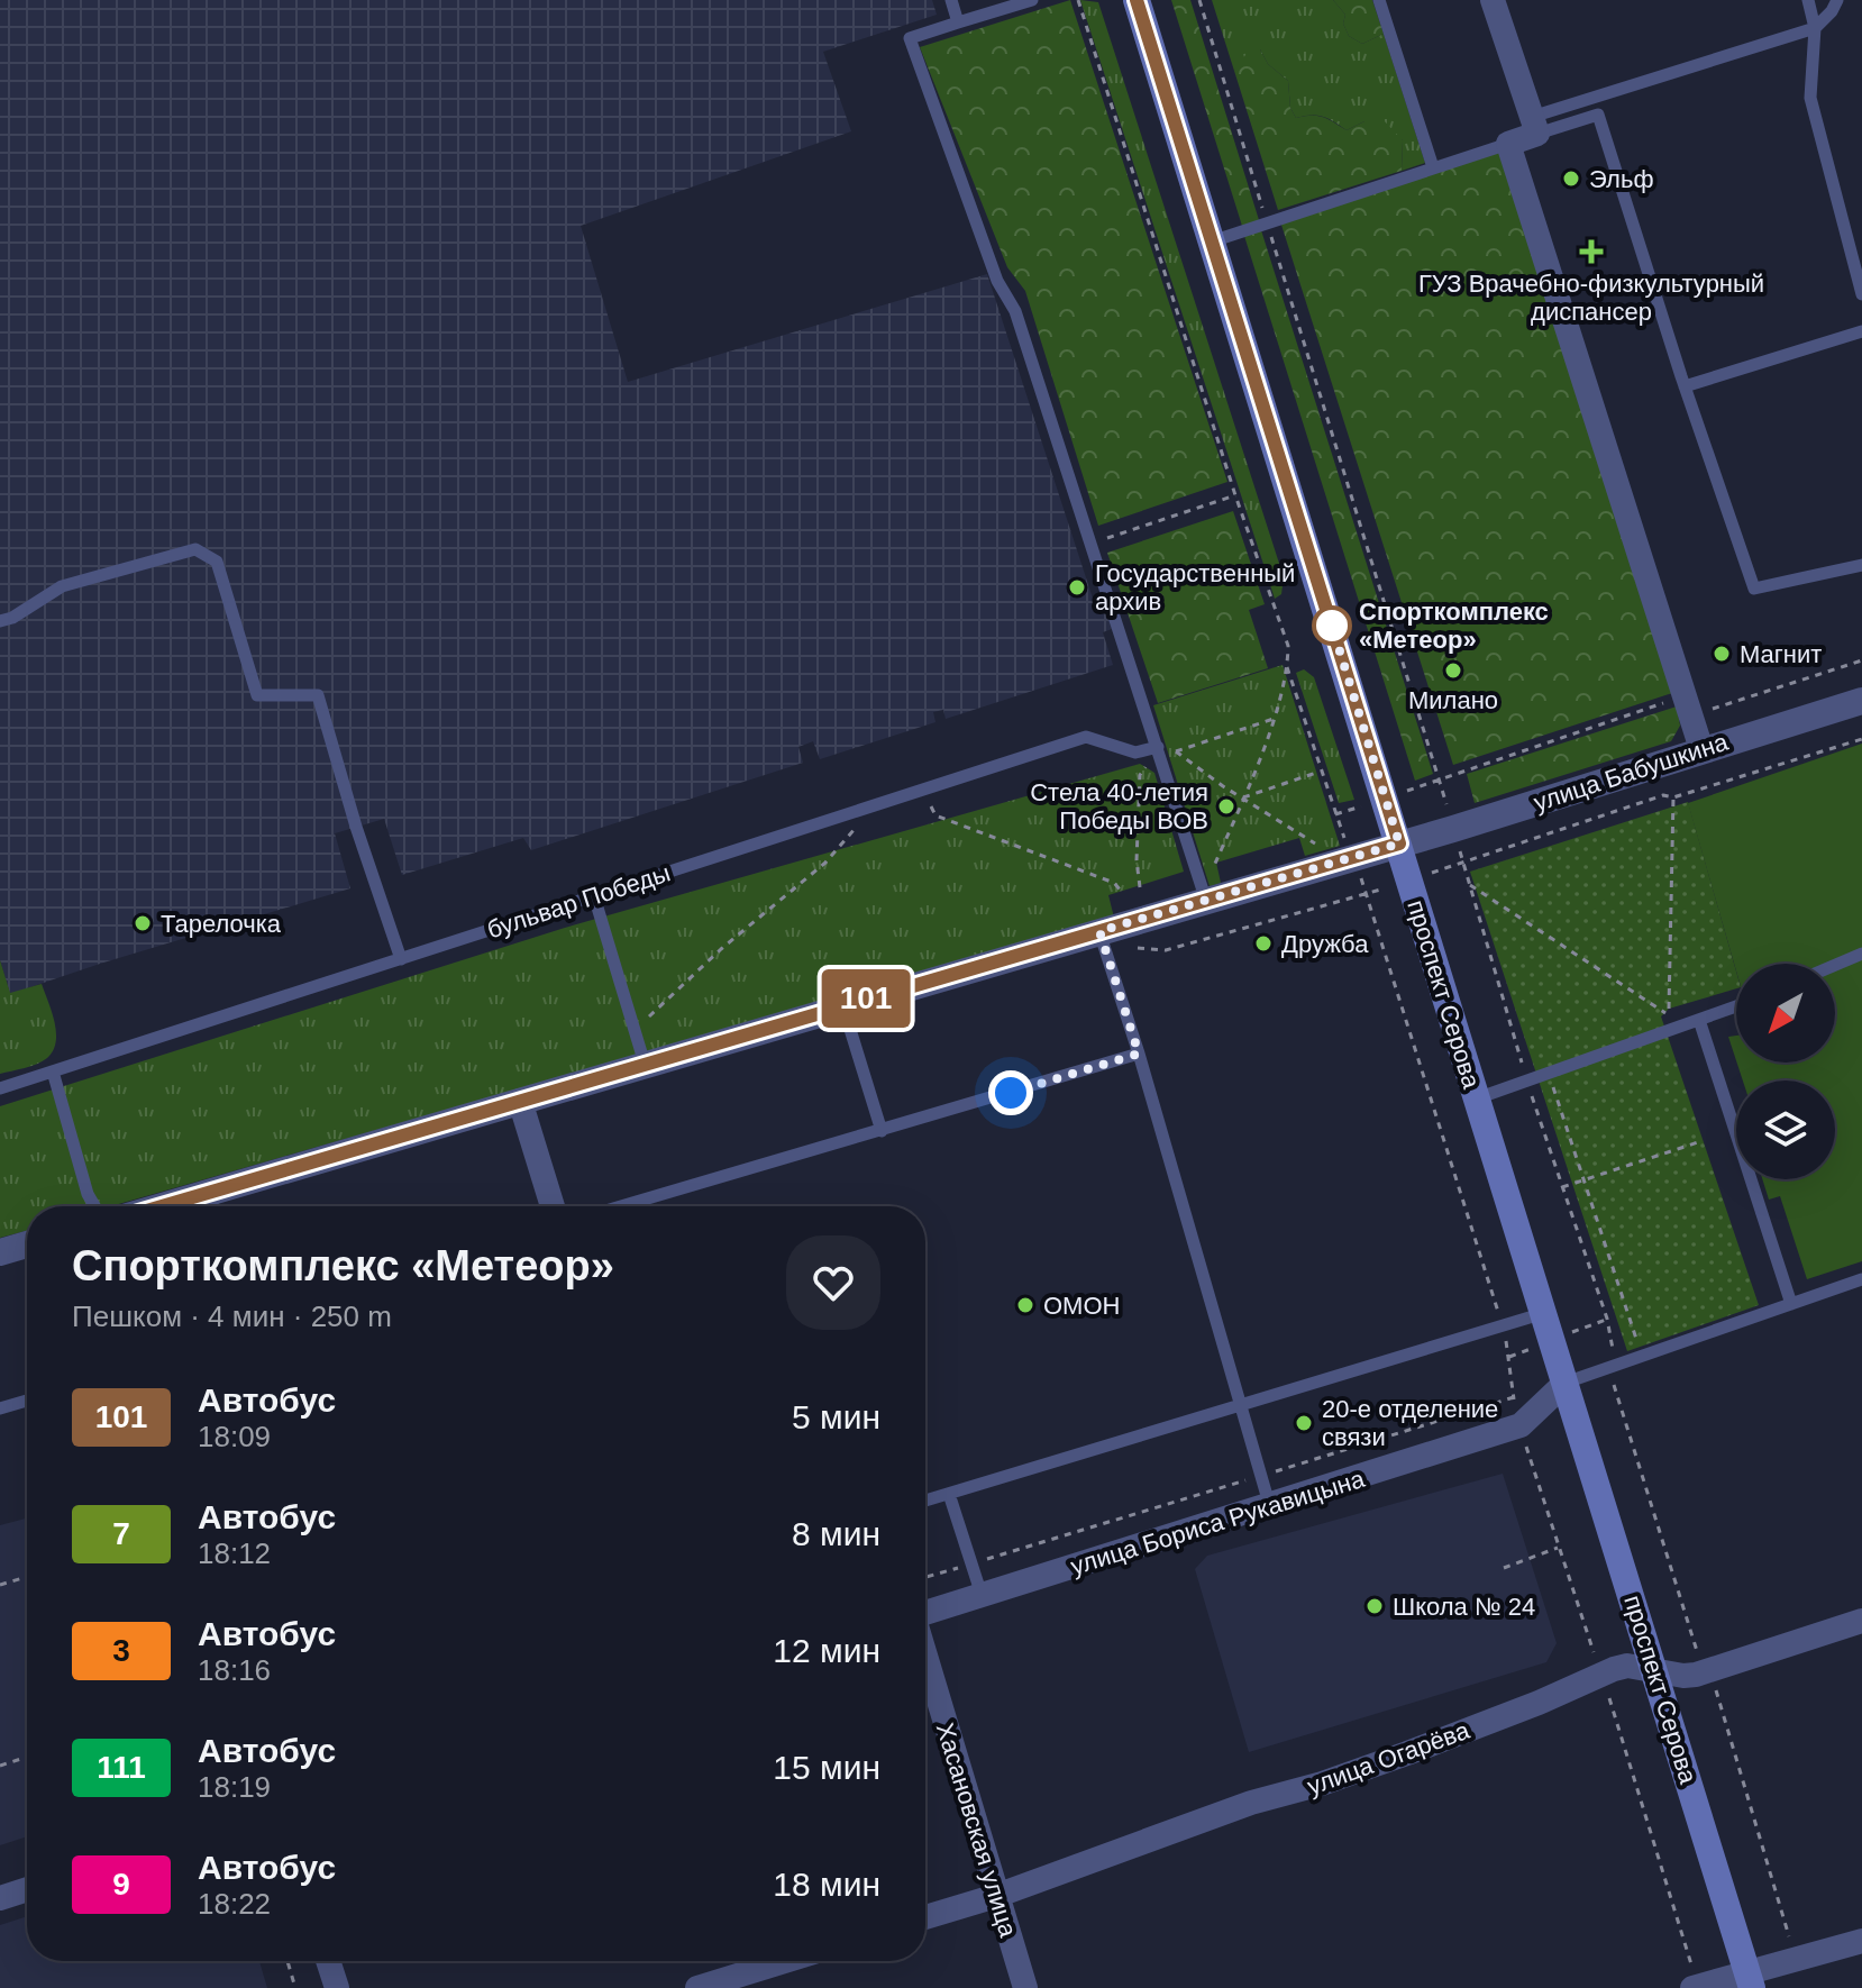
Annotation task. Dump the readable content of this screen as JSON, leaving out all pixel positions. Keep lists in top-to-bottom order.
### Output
{
  "streets": {
    "main road": ["проспект Серова"],
    "street": [
      "улица Бабушкина",
      "улица Бориса Рукавицына",
      "улица Огарёва",
      "Хасановская улица"
    ],
    "lane": ["бульвар Победы"]
  },
  "crossings": [
    ["улица Бабушкина", "проспект Серова"],
    ["проспект Серова", "улица Бориса Рукавицына"],
    ["проспект Серова", "улица Огарёва"],
    ["улица Огарёва", "Хасановская улица"]
  ],
  "places": {
    "other": [
      "Эльф",
      "Государственный архив",
      "Спорткомплекс «Метеор»",
      "Магнит",
      "Милано",
      "Стела 40-летия Победы ВОВ",
      "Тарелочка",
      "Дружба",
      "ОМОН",
      "20-е отделение связи",
      "Школа № 24"
    ],
    "health": ["ГУЗ Врачебно-физкультурный диспансер"]
  },
  "lines": ["bus line 101"],
  "north": "bottom left",
  "page": {
    "on_map": "101",
    "heading": ["Спорткомплекс «Метеор»", "Пешком · 4 мин · 250 m"],
    "list": [
      {
        "mark": "101",
        "name": "Автобус",
        "note": "18:09",
        "value": "5 мин"
      },
      {
        "mark": "7",
        "name": "Автобус",
        "note": "18:12",
        "value": "8 мин"
      },
      {
        "mark": "3",
        "name": "Автобус",
        "note": "18:16",
        "value": "12 мин"
      },
      {
        "mark": "111",
        "name": "Автобус",
        "note": "18:19",
        "value": "15 мин"
      },
      {
        "mark": "9",
        "name": "Автобус",
        "note": "18:22",
        "value": "18 мин"
      }
    ]
  }
}
